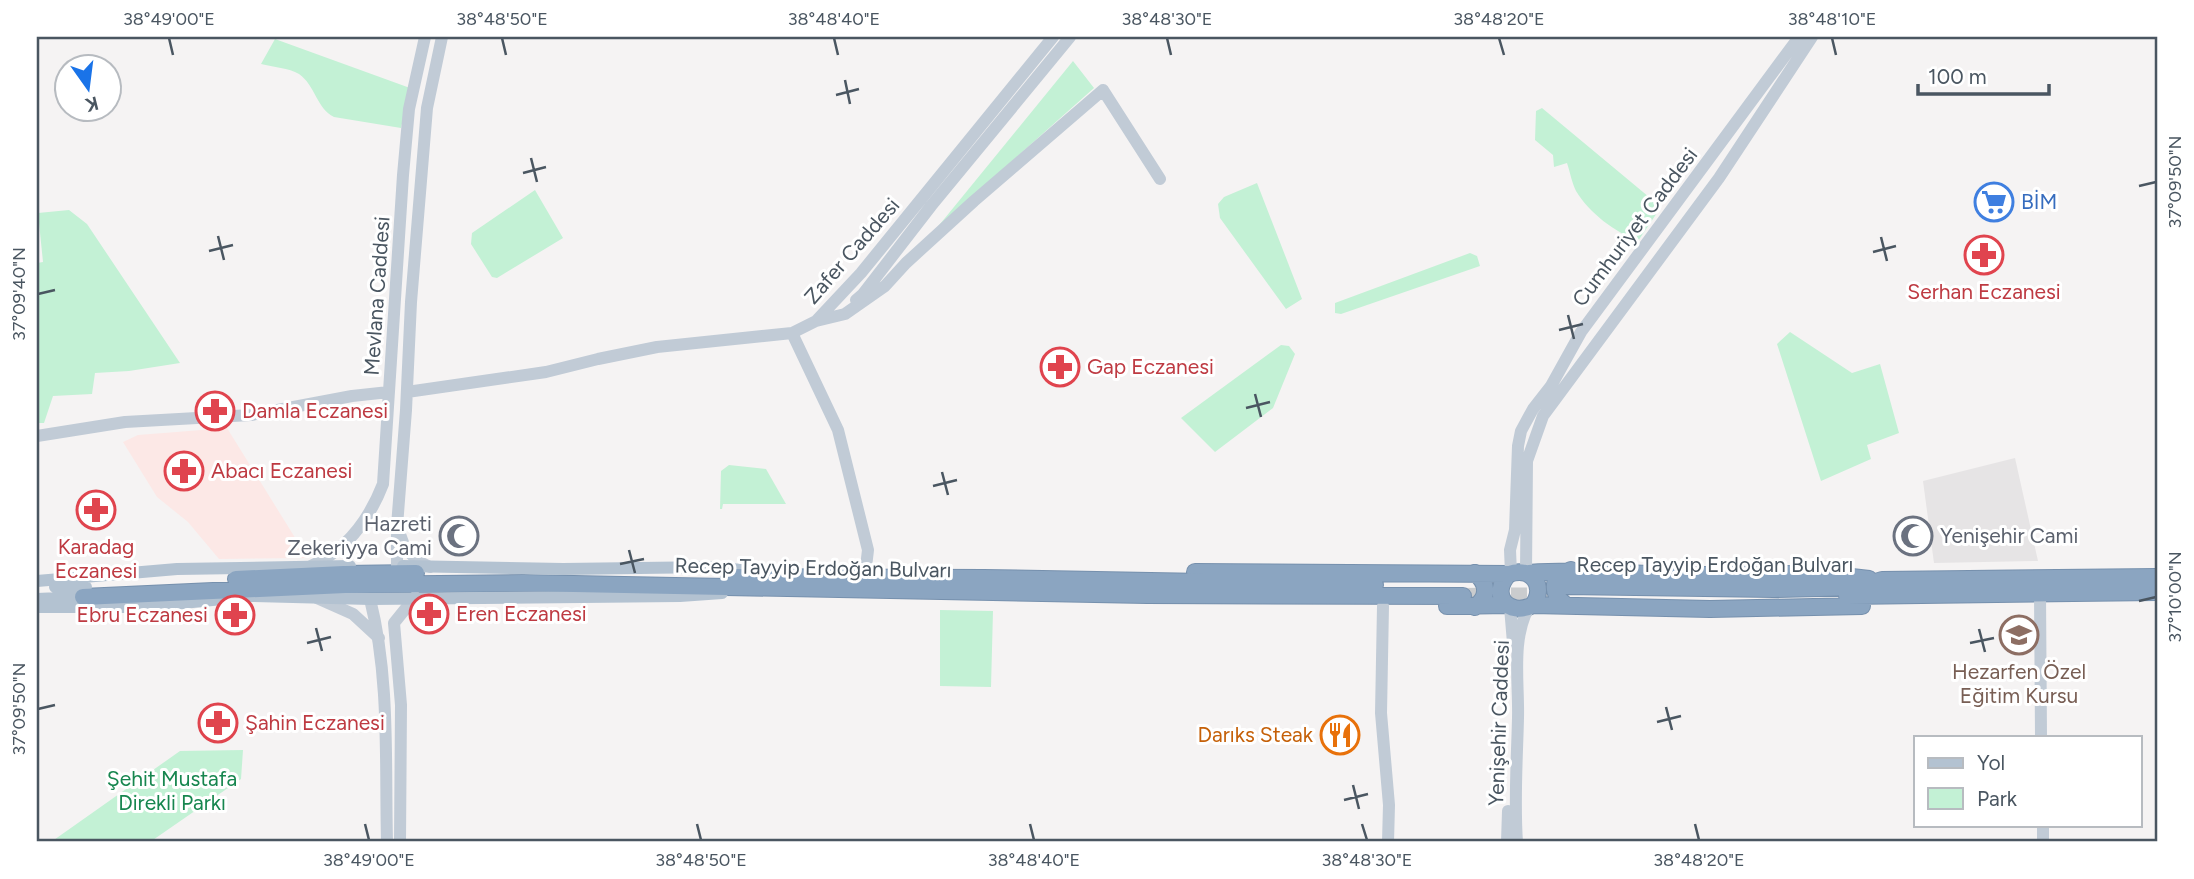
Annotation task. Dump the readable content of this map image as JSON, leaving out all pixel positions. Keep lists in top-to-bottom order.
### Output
{
  "streets": {
    "highway": ["Recep Tayyip Erdoğan Bulvarı"],
    "main road": [
      "Cumhuriyet Caddesi",
      "Zafer Caddesi",
      "Mevlana Caddesi",
      "Yenişehir Caddesi"
    ]
  },
  "crossings": [
    ["Cumhuriyet Caddesi", "Yenişehir Caddesi"]
  ],
  "parks": ["Şehit Mustafa Direkli Parkı"],
  "places": {
    "supermarket": ["BİM"],
    "pharmacy": [
      "Serhan Eczanesi",
      "Gap Eczanesi",
      "Damla Eczanesi",
      "Abacı Eczanesi",
      "Karadag Eczanesi",
      "Eren Eczanesi",
      "Ebru Eczanesi",
      "Şahin Eczanesi"
    ],
    "mosque": ["Hazreti Zekeriyya Cami", "Yenişehir Cami"],
    "school or university": ["Hezarfen Özel Eğitim Kursu"],
    "restaurant": ["Darıks Steak"]
  },
  "legend": ["Yol", "Park"],
  "scale_bar": "100 m",
  "north": "bottom",
  "coordinates": [
    "38°49'00\"E",
    "38°48'50\"E",
    "38°48'40\"E",
    "38°48'30\"E",
    "38°48'20\"E",
    "38°48'10\"E",
    "37°09'50\"N",
    "37°09'40\"N",
    "37°10'00\"N"
  ]
}
